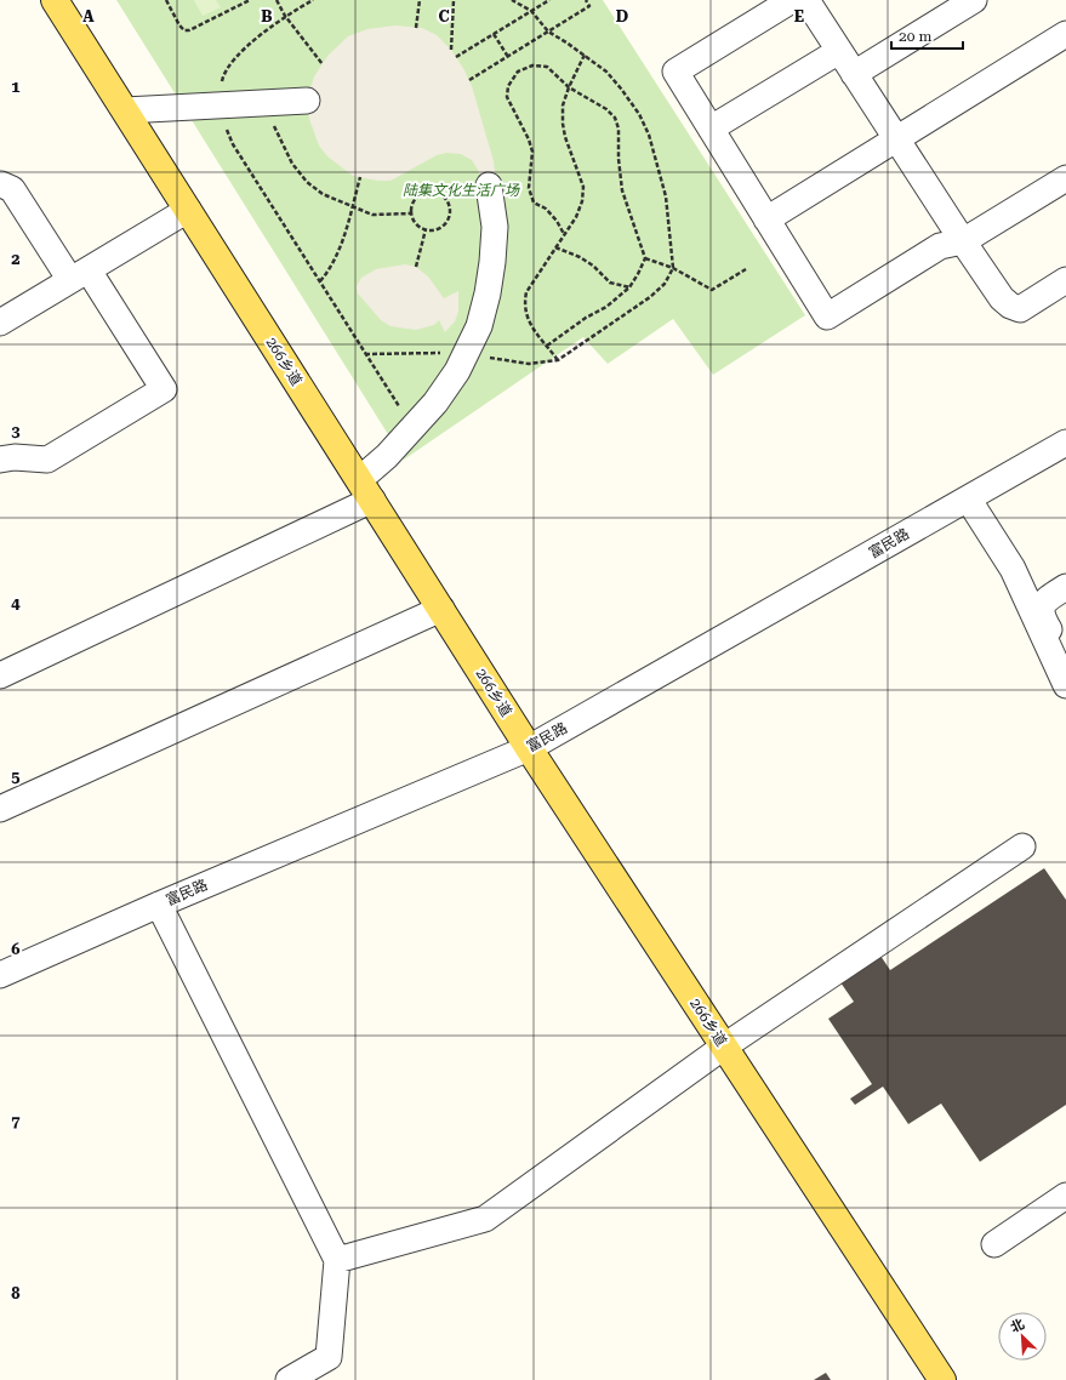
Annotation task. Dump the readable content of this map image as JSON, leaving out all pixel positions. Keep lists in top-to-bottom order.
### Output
{
  "streets": {
    "main road": ["266乡道"],
    "street": ["富民路"]
  },
  "crossings": [
    ["266乡道", "富民路"]
  ],
  "parks": ["陆集文化生活广场"],
  "scale_bar": "20 m",
  "north": "top left",
  "grid": {
    "columns": [
      "A",
      "B",
      "C",
      "D",
      "E"
    ],
    "rows": [
      "1",
      "2",
      "3",
      "4",
      "5",
      "6",
      "7",
      "8"
    ]
  }
}
